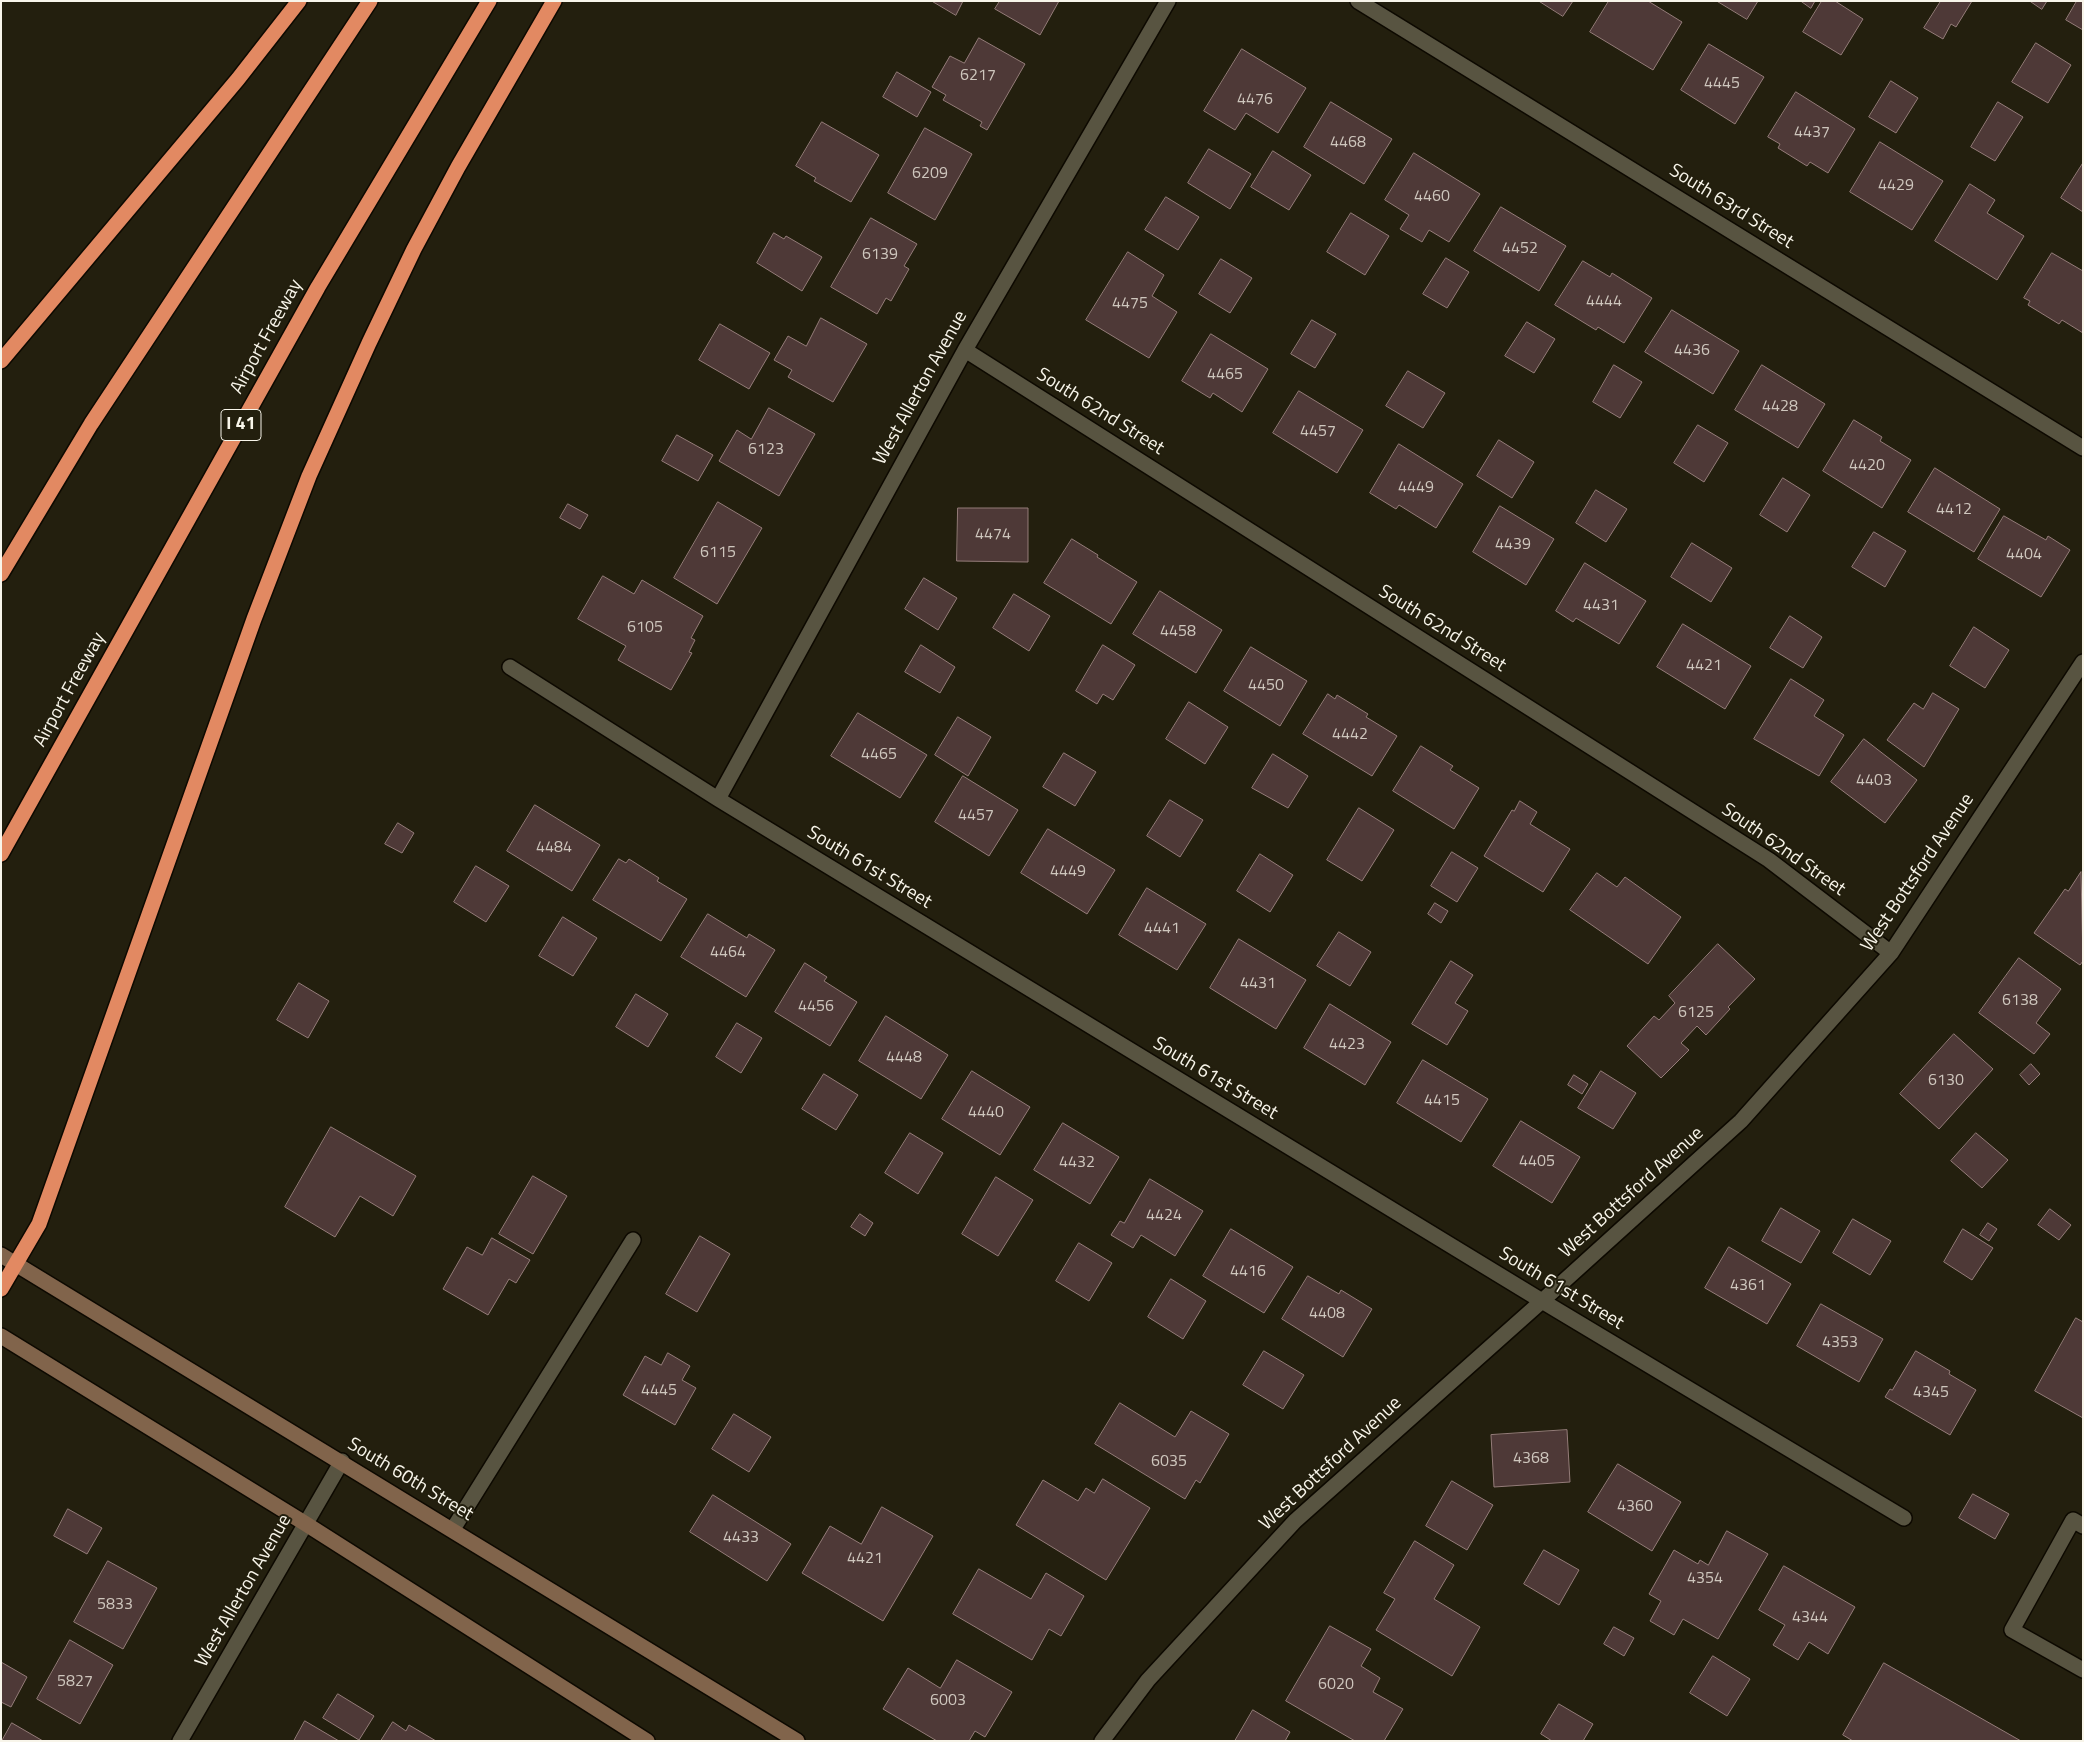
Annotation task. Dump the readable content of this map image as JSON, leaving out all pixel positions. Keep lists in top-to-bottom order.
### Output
{
  "streets": {
    "highway": ["Airport Freeway", "I 41"],
    "main road": ["South 60th Street"],
    "street": [
      "South 63rd Street",
      "West Allerton Avenue",
      "South 62nd Street",
      "South 61st Street",
      "West Bottsford Avenue"
    ]
  },
  "crossings": [
    ["West Allerton Avenue", "South 62nd Street"],
    ["West Allerton Avenue", "South 61st Street"],
    ["West Allerton Avenue", "South 60th Street"],
    ["South 62nd Street", "West Bottsford Avenue"],
    ["South 61st Street", "West Bottsford Avenue"]
  ],
  "house_numbers": [
    "6217",
    "4445",
    "4476",
    "4437",
    "4468",
    "6209",
    "4429",
    "4460",
    "4452",
    "6139",
    "4444",
    "4475",
    "4436",
    "4465",
    "4428",
    "4457",
    "6123",
    "4420",
    "4449",
    "4412",
    "4474",
    "4439",
    "6115",
    "4404",
    "4431",
    "6105",
    "4458",
    "4421",
    "4450",
    "4442",
    "4465",
    "4403",
    "4457",
    "4484",
    "4449",
    "4441",
    "4464",
    "4431",
    "6138",
    "4456",
    "6125",
    "4423",
    "4448",
    "6130",
    "4415",
    "4440",
    "4405",
    "4432",
    "4424",
    "4416",
    "4361",
    "4408",
    "4353",
    "4445",
    "4345",
    "4368",
    "6035",
    "4360",
    "4433",
    "4421",
    "4354",
    "5833",
    "4344",
    "5827",
    "6020",
    "6003"
  ]
}
